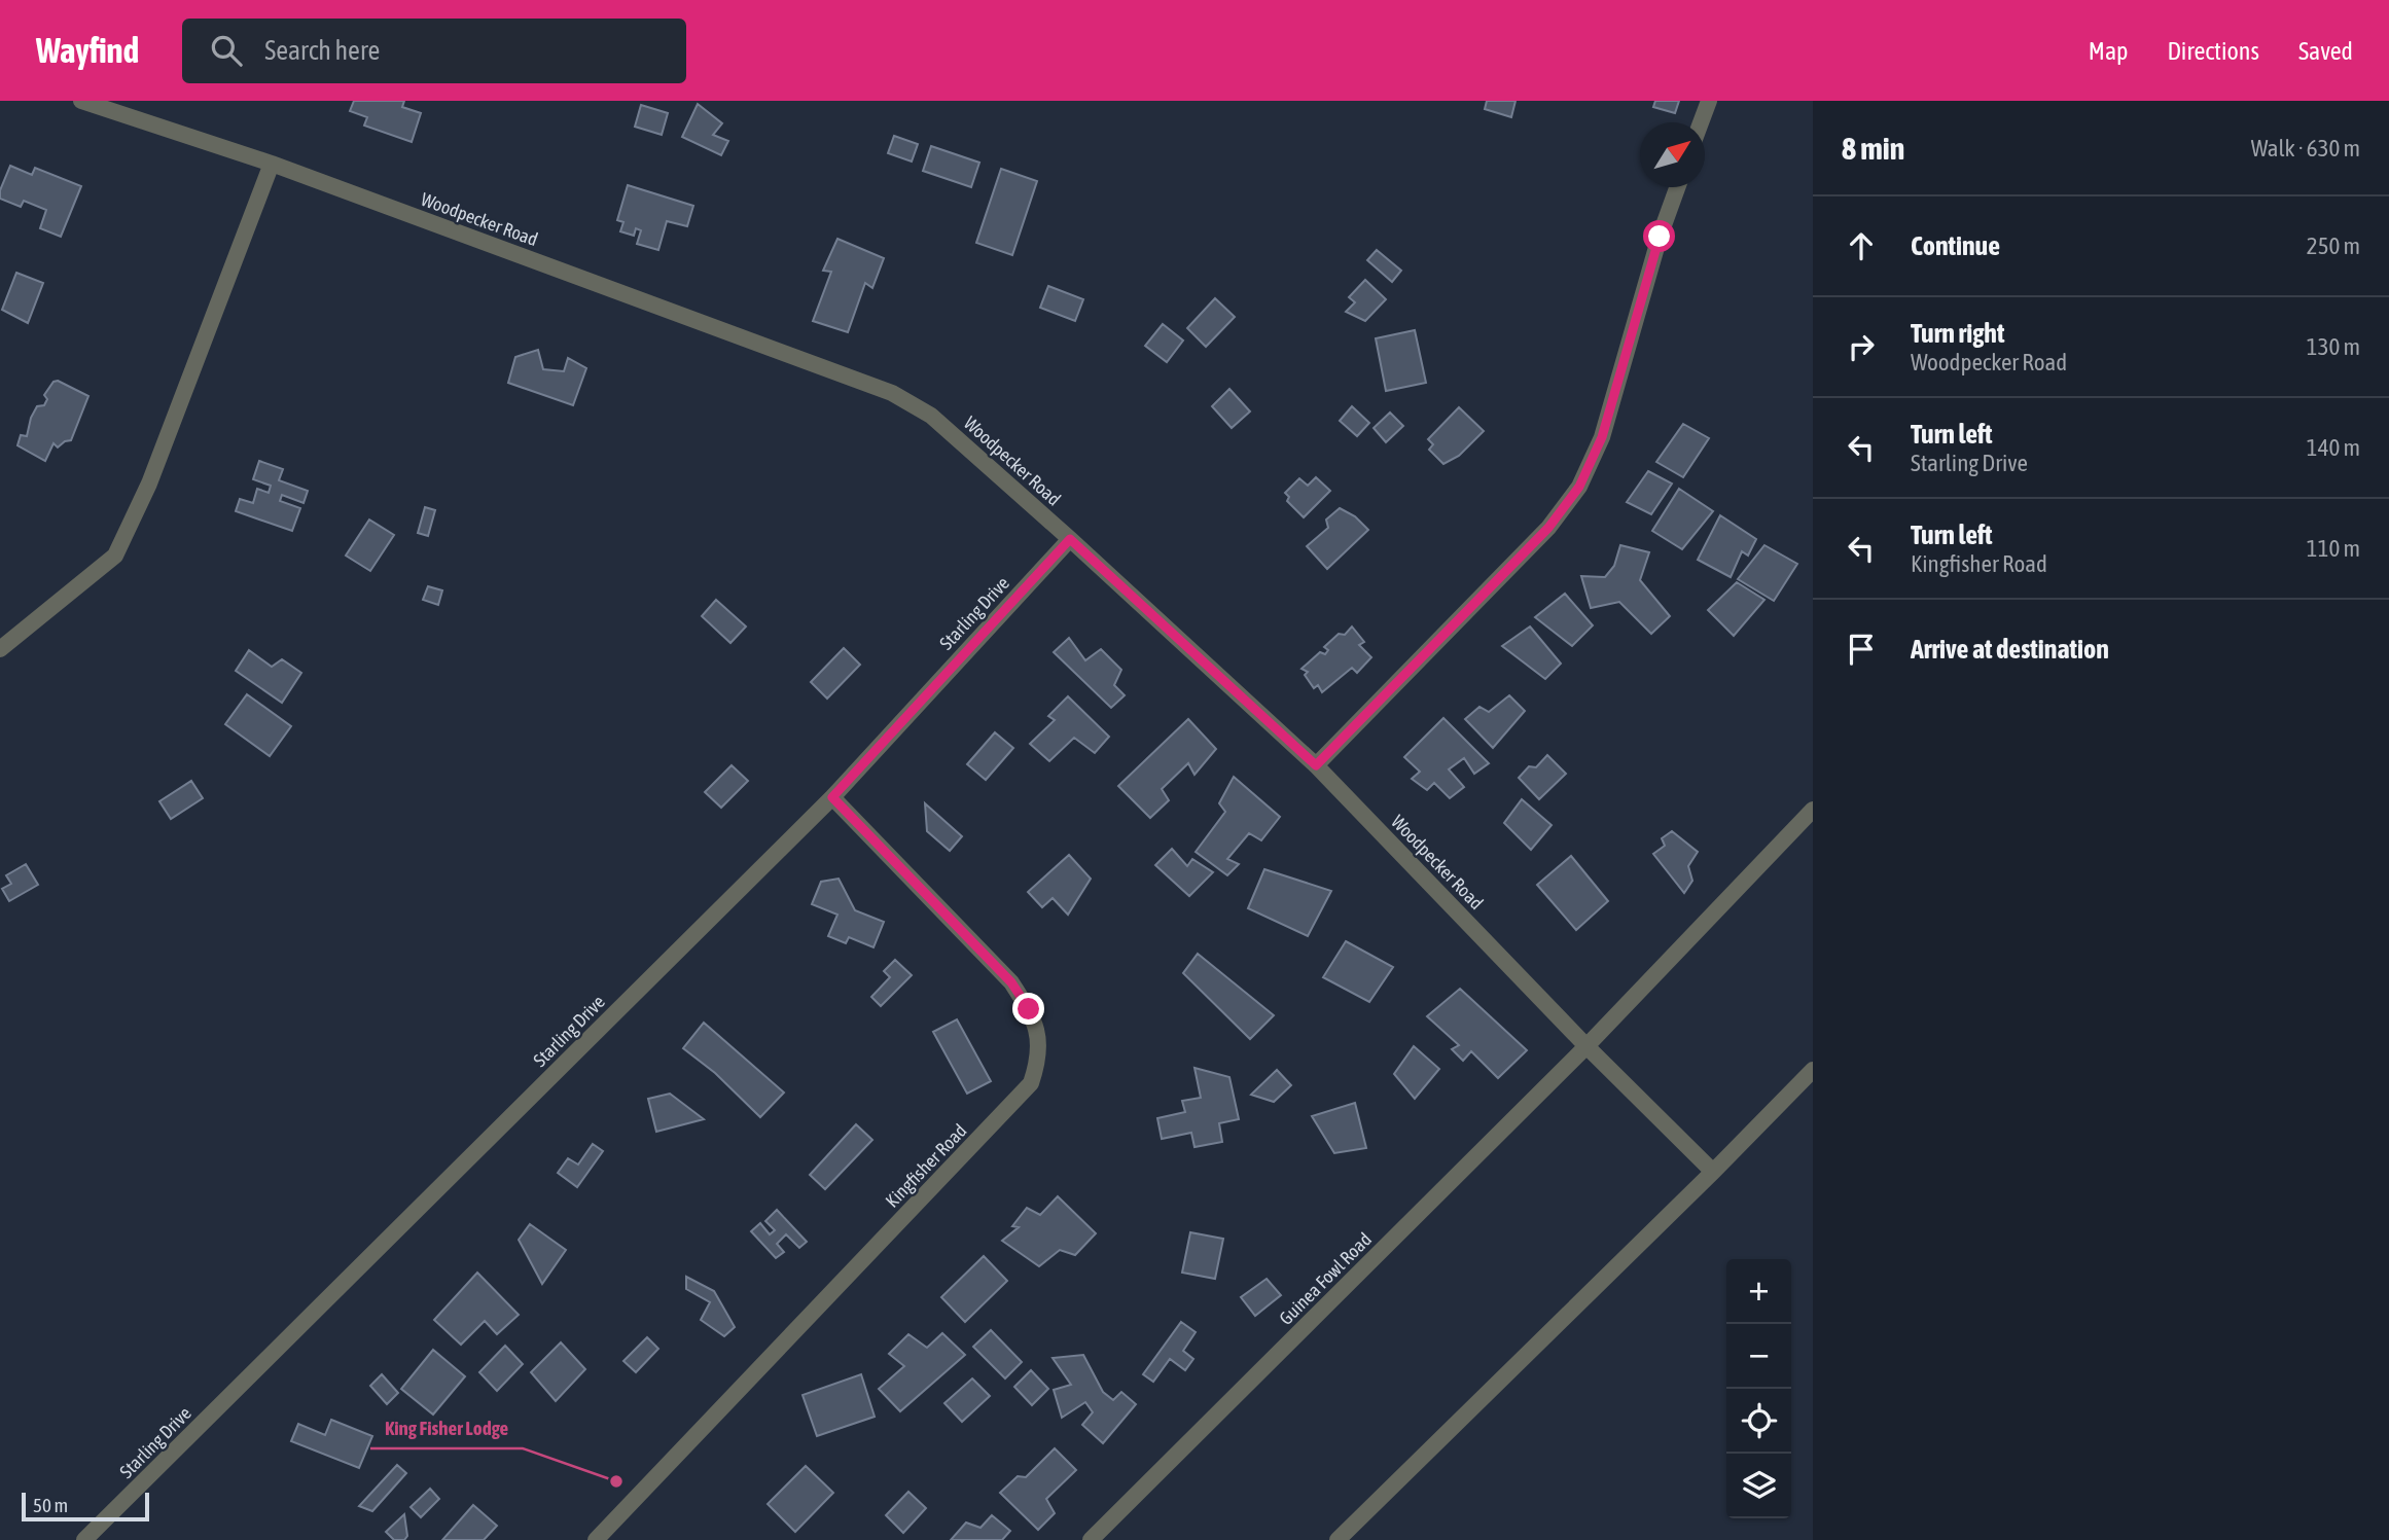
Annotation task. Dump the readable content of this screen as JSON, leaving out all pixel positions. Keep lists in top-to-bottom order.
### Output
{
  "streets": {
    "street": [
      "Woodpecker Road",
      "Starling Drive",
      "Kingfisher Road",
      "Guinea Fowl Road"
    ]
  },
  "crossings": [
    ["Woodpecker Road", "Starling Drive"],
    ["Woodpecker Road", "Guinea Fowl Road"],
    ["Starling Drive", "Kingfisher Road"]
  ],
  "places": ["King Fisher Lodge"],
  "scale_bar": "50 m",
  "north": "top right",
  "page": {
    "header": "Wayfind",
    "search": "Search here",
    "nav": ["Map", "Directions", "Saved"],
    "heading": ["8 min", "Walk · 630 m"],
    "list": [
      ["Continue", "250 m"],
      ["Turn right", "Woodpecker Road", "130 m"],
      ["Turn left", "Starling Drive", "140 m"],
      ["Turn left", "Kingfisher Road", "110 m"],
      "Arrive at destination"
    ],
    "map_buttons": ["+", "−"],
    "scale": "50 m"
  }
}
